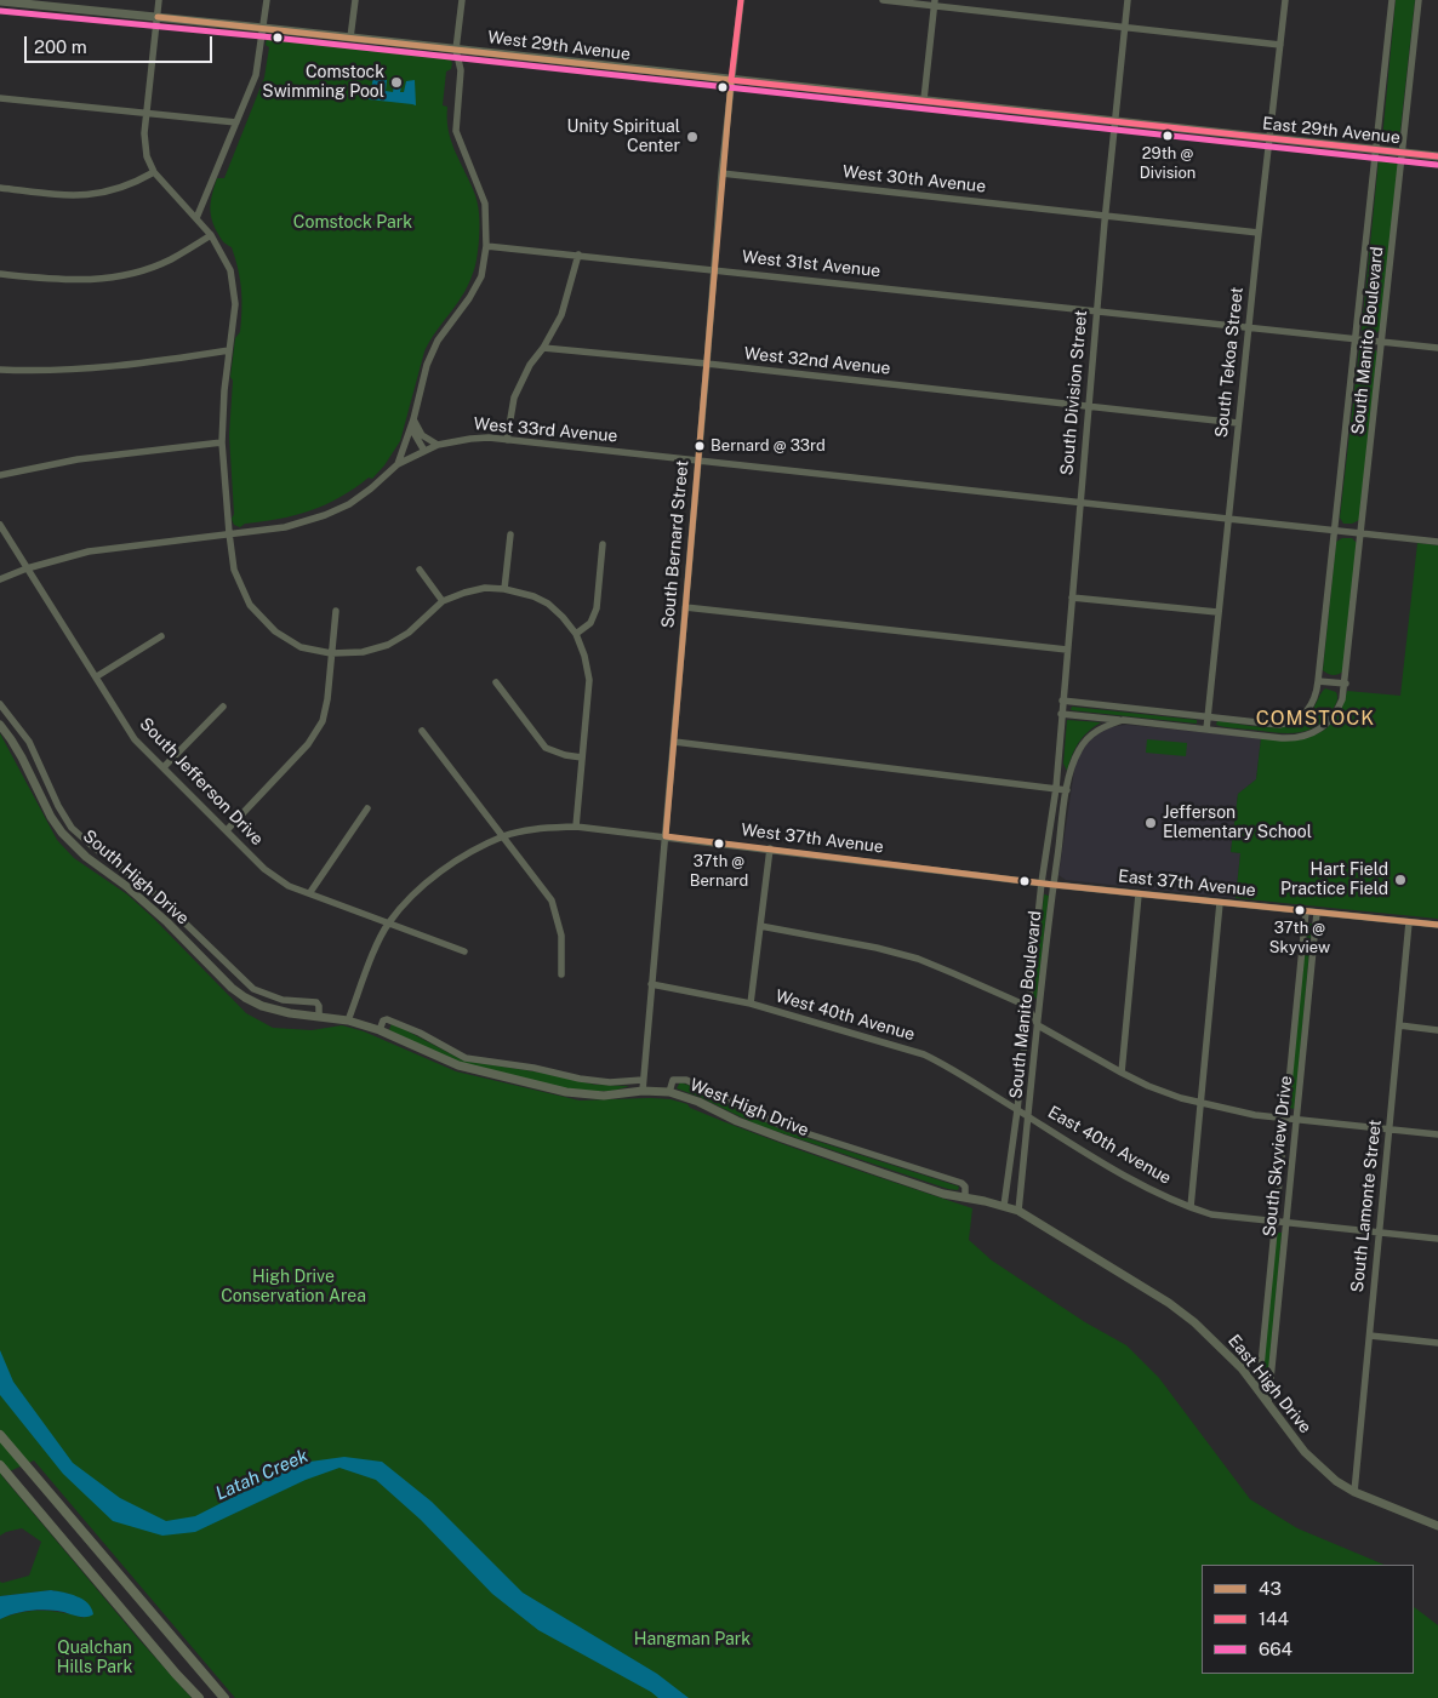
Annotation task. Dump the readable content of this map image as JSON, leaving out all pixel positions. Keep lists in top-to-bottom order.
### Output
{
  "streets": {
    "main road": [
      "West 29th Avenue",
      "East 29th Avenue",
      "South High Drive",
      "West High Drive",
      "East High Drive"
    ],
    "street": [
      "West 30th Avenue",
      "West 31st Avenue",
      "South Manito Boulevard",
      "West 32nd Avenue",
      "South Tekoa Street",
      "South Division Street",
      "West 33rd Avenue",
      "South Bernard Street",
      "South Jefferson Drive",
      "West 37th Avenue",
      "East 37th Avenue",
      "West 40th Avenue",
      "East 40th Avenue",
      "South Skyview Drive",
      "South Lamonte Street"
    ]
  },
  "crossings": [
    ["West 29th Avenue", "East 29th Avenue"],
    ["West 29th Avenue", "South Division Street"],
    ["West 29th Avenue", "South Bernard Street"],
    ["East 29th Avenue", "South Manito Boulevard"],
    ["East 29th Avenue", "South Tekoa Street"],
    ["East 29th Avenue", "South Division Street"],
    ["West 30th Avenue", "South Tekoa Street"],
    ["West 30th Avenue", "South Division Street"],
    ["West 30th Avenue", "South Bernard Street"],
    ["West 31st Avenue", "South Manito Boulevard"],
    ["West 31st Avenue", "South Tekoa Street"],
    ["West 31st Avenue", "South Division Street"],
    ["West 31st Avenue", "South Bernard Street"],
    ["South Manito Boulevard", "South Tekoa Street"],
    ["South Manito Boulevard", "South Division Street"],
    ["South Manito Boulevard", "West 33rd Avenue"],
    ["South Manito Boulevard", "West 37th Avenue"],
    ["South Manito Boulevard", "East 37th Avenue"],
    ["South Manito Boulevard", "West 40th Avenue"],
    ["South Manito Boulevard", "West High Drive"],
    ["South Manito Boulevard", "East 40th Avenue"],
    ["South Manito Boulevard", "East High Drive"],
    ["West 32nd Avenue", "South Tekoa Street"],
    ["West 32nd Avenue", "South Division Street"],
    ["West 32nd Avenue", "South Bernard Street"],
    ["South Tekoa Street", "West 33rd Avenue"],
    ["South Division Street", "West 33rd Avenue"],
    ["West 33rd Avenue", "South Bernard Street"],
    ["West 33rd Avenue", "South Jefferson Drive"],
    ["South Bernard Street", "West 37th Avenue"],
    ["South Bernard Street", "West 40th Avenue"],
    ["South Bernard Street", "West High Drive"],
    ["South Jefferson Drive", "West 37th Avenue"],
    ["West 37th Avenue", "East 37th Avenue"],
    ["West 37th Avenue", "West High Drive"],
    ["South High Drive", "West High Drive"],
    ["East 37th Avenue", "South Skyview Drive"],
    ["East 37th Avenue", "South Lamonte Street"],
    ["West 40th Avenue", "East 40th Avenue"],
    ["West High Drive", "East High Drive"],
    ["East 40th Avenue", "South Skyview Drive"],
    ["East 40th Avenue", "South Lamonte Street"],
    ["South Skyview Drive", "East High Drive"],
    ["South Lamonte Street", "East High Drive"]
  ],
  "districts": ["COMSTOCK"],
  "water": ["Latah Creek"],
  "parks": [
    "Comstock Park",
    "High Drive Conservation Area",
    "Hangman Park",
    "Qualchan Hills Park"
  ],
  "places": [
    "Comstock Swimming Pool",
    "29th @ Division",
    "Unity Spiritual Center",
    "Bernard @ 33rd",
    "Jefferson Elementary School",
    "37th @ Bernard",
    "Hart Field Practice Field",
    "37th @ Skyview"
  ],
  "lines": ["transit line 144", "transit line 664", "transit line 43"],
  "legend": ["43", "144", "664"],
  "scale_bar": "200 m"
}
